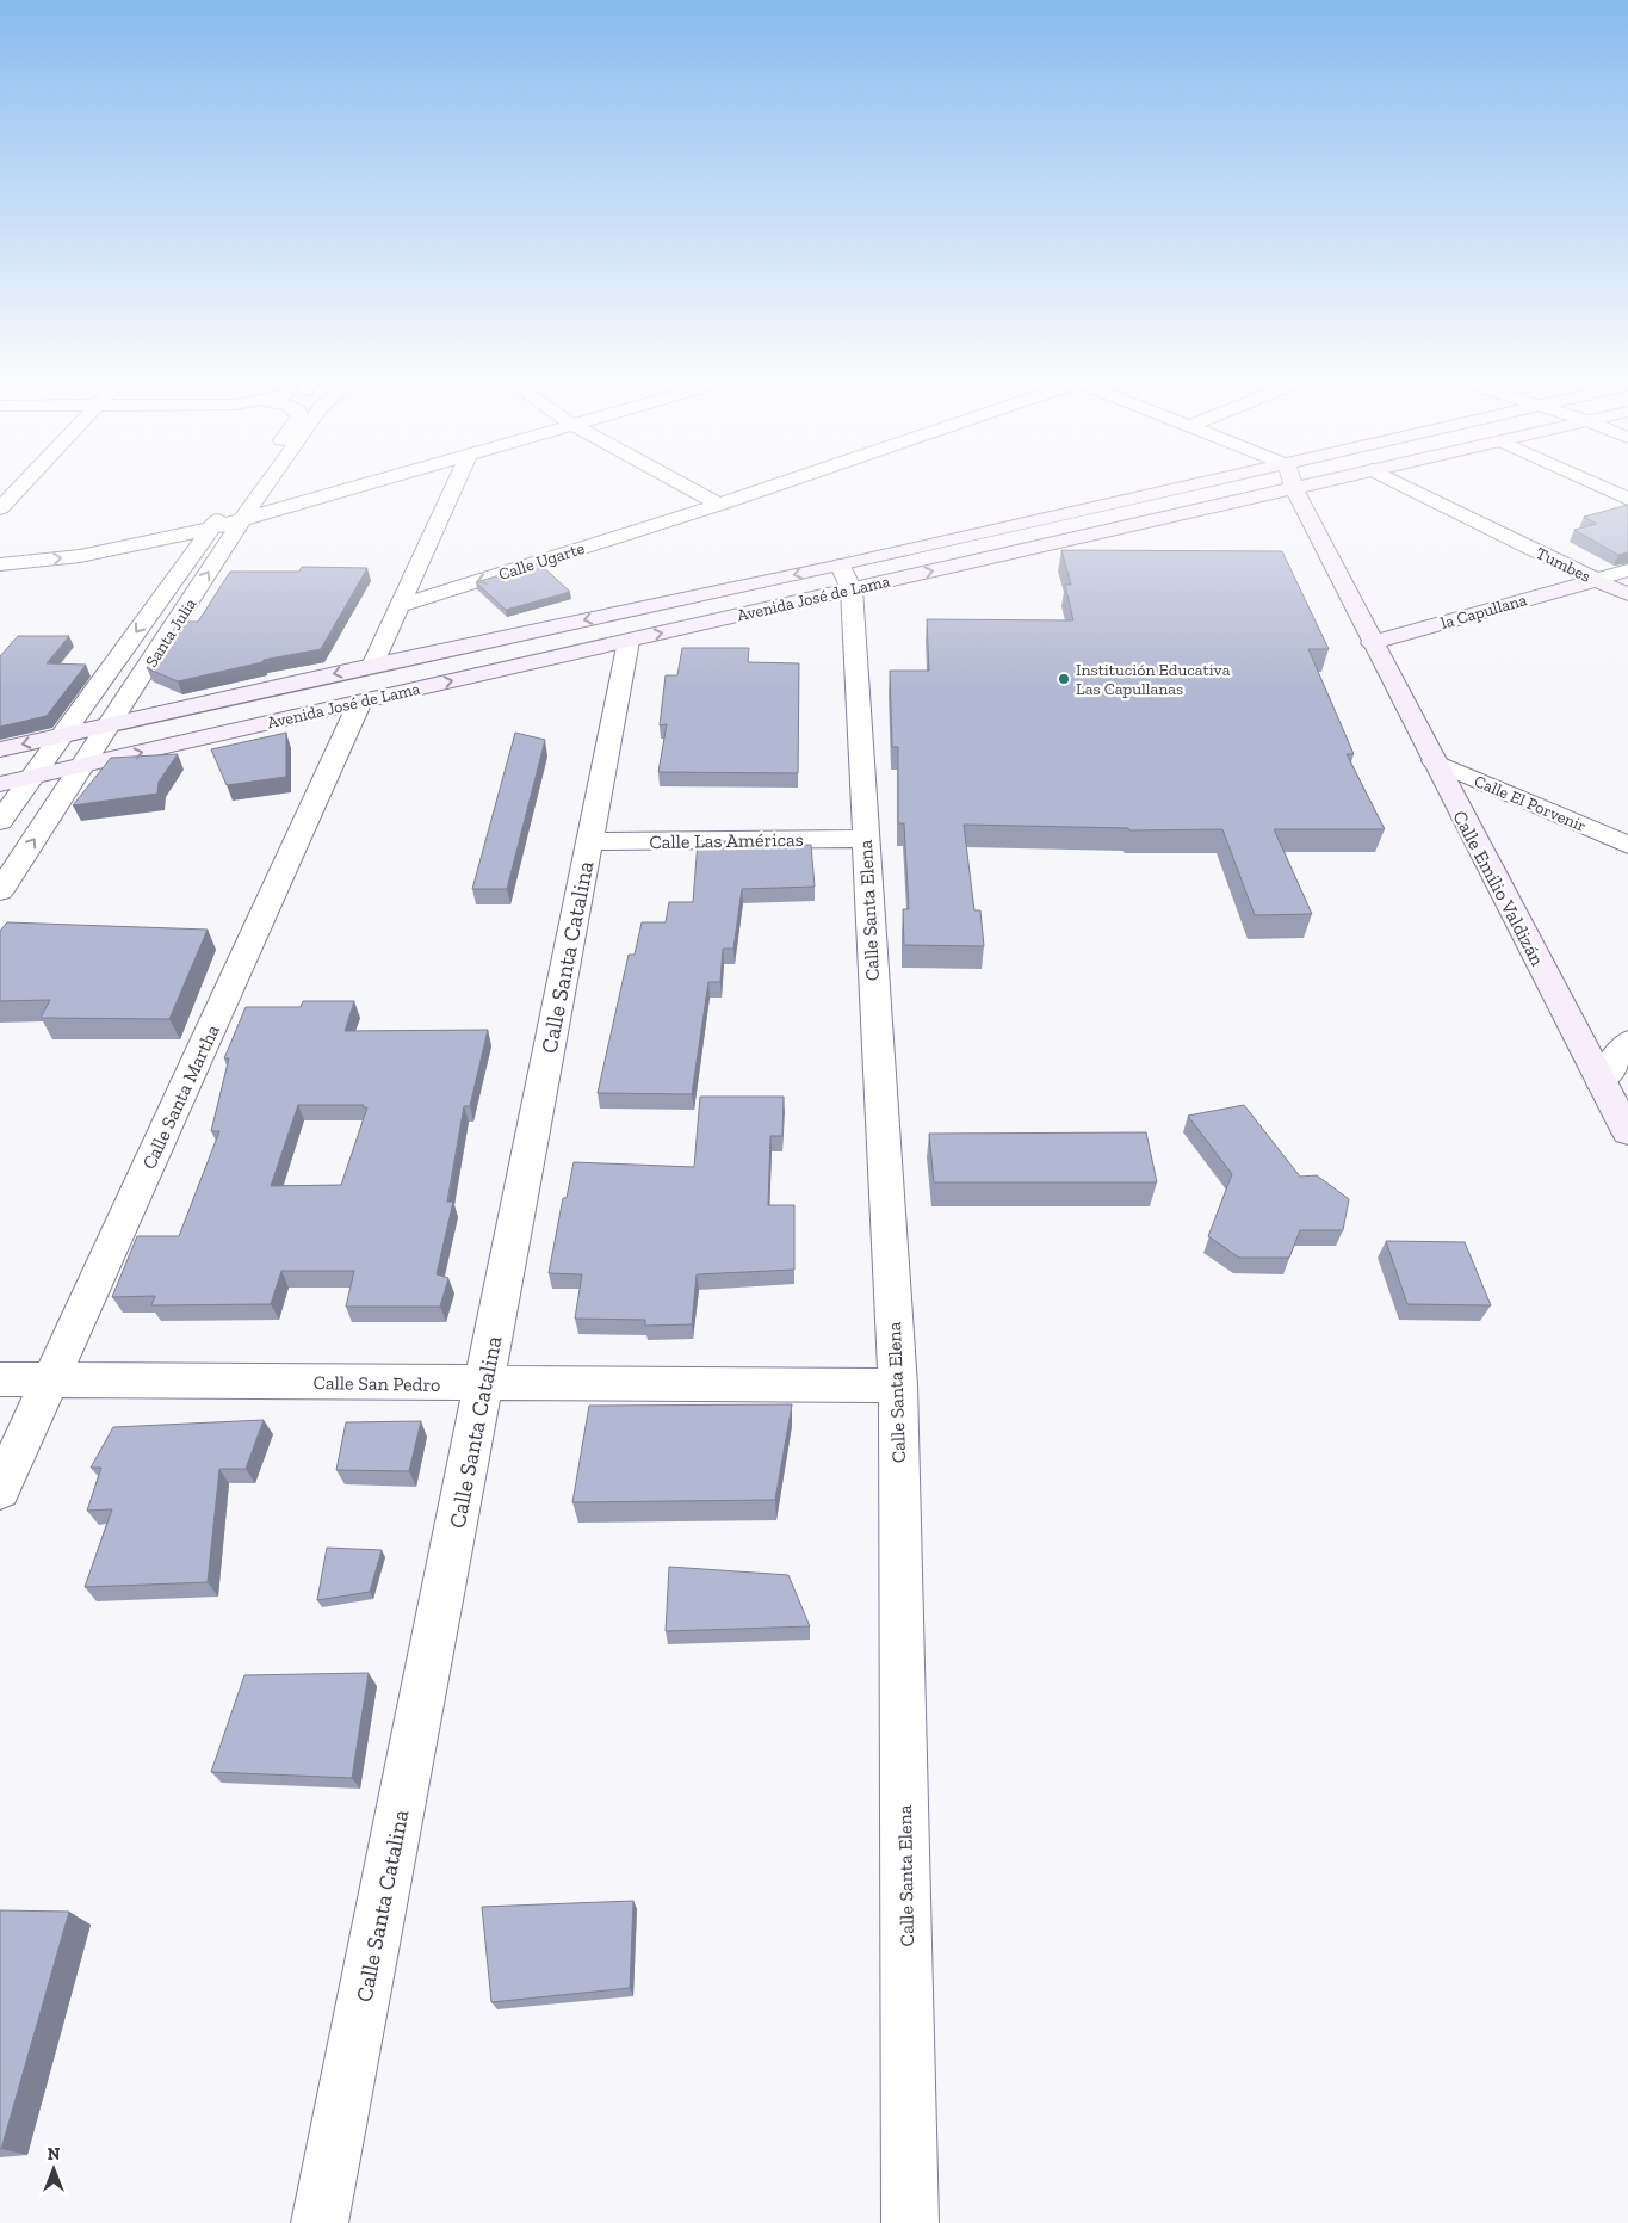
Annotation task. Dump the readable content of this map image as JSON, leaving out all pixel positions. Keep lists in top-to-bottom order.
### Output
{
  "streets": {
    "main road": [
      "Tumbes",
      "Avenida José de Lama",
      "la Capullana",
      "Calle Emilio Valdizán"
    ],
    "street": [
      "Calle Ugarte",
      "Santa Julia",
      "Calle El Porvenir",
      "Calle Las Américas",
      "Calle Santa Elena",
      "Calle Santa Catalina",
      "Calle Santa Martha",
      "Calle San Pedro"
    ]
  },
  "crossings": [
    ["Tumbes", "la Capullana"],
    ["Avenida José de Lama", "Santa Julia"],
    ["Avenida José de Lama", "Calle Emilio Valdizán"],
    ["Avenida José de Lama", "Calle Santa Elena"],
    ["Avenida José de Lama", "Calle Santa Catalina"],
    ["Avenida José de Lama", "Calle Santa Martha"],
    ["la Capullana", "Calle Emilio Valdizán"],
    ["Calle El Porvenir", "Calle Emilio Valdizán"],
    ["Calle Las Américas", "Calle Santa Elena"],
    ["Calle Las Américas", "Calle Santa Catalina"],
    ["Calle Santa Elena", "Calle San Pedro"],
    ["Calle Santa Catalina", "Calle San Pedro"],
    ["Calle Santa Martha", "Calle San Pedro"]
  ],
  "one_way": ["Calle Ugarte"],
  "places": ["Institución Educativa Las Capullanas"],
  "north": "top"
}
